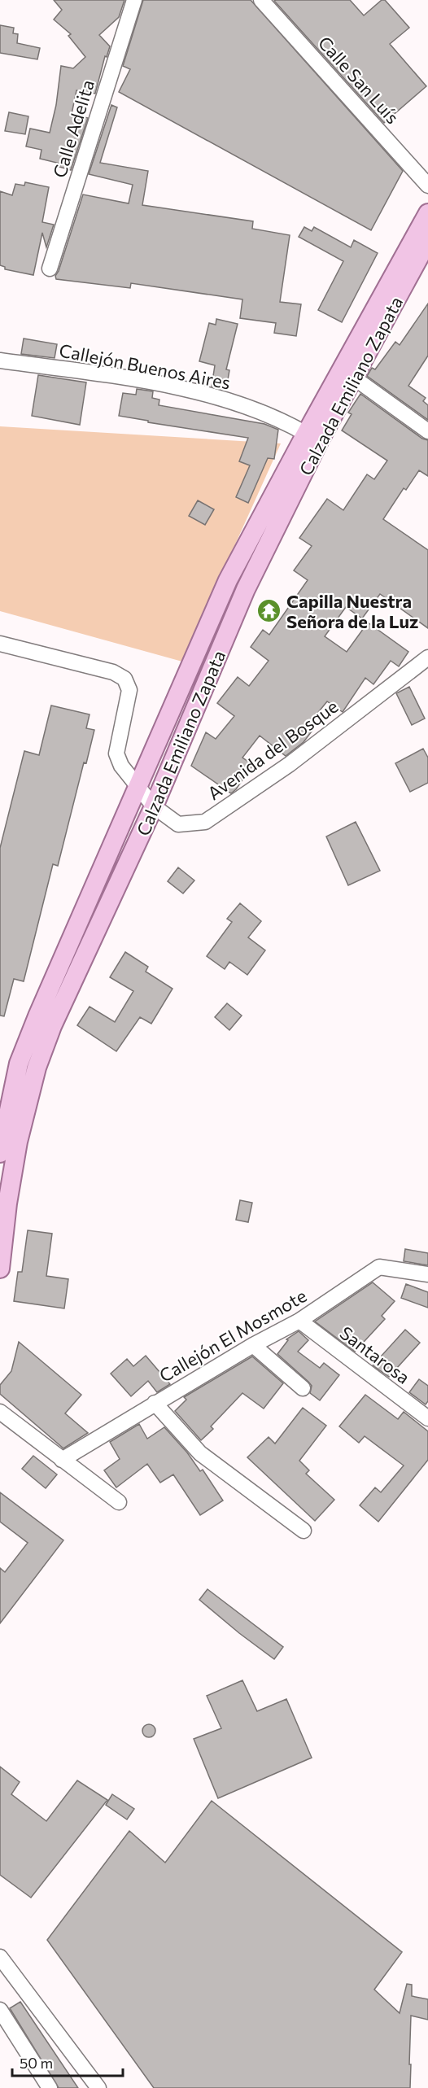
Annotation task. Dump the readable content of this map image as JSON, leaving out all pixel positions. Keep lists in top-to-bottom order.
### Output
{
  "streets": {
    "main road": ["Calzada Emiliano Zapata"],
    "street": [
      "Calle San Luís",
      "Calle Adelita",
      "Callejón Buenos Aires",
      "Avenida del Bosque",
      "Callejón El Mosmote",
      "Santarosa"
    ]
  },
  "crossings": [
    ["Callejón Buenos Aires", "Calzada Emiliano Zapata"],
    ["Calzada Emiliano Zapata", "Avenida del Bosque"],
    ["Callejón El Mosmote", "Santarosa"]
  ],
  "places": {
    "temple": ["Capilla Nuestra Señora de la Luz"]
  },
  "scale_bar": "50 m"
}
